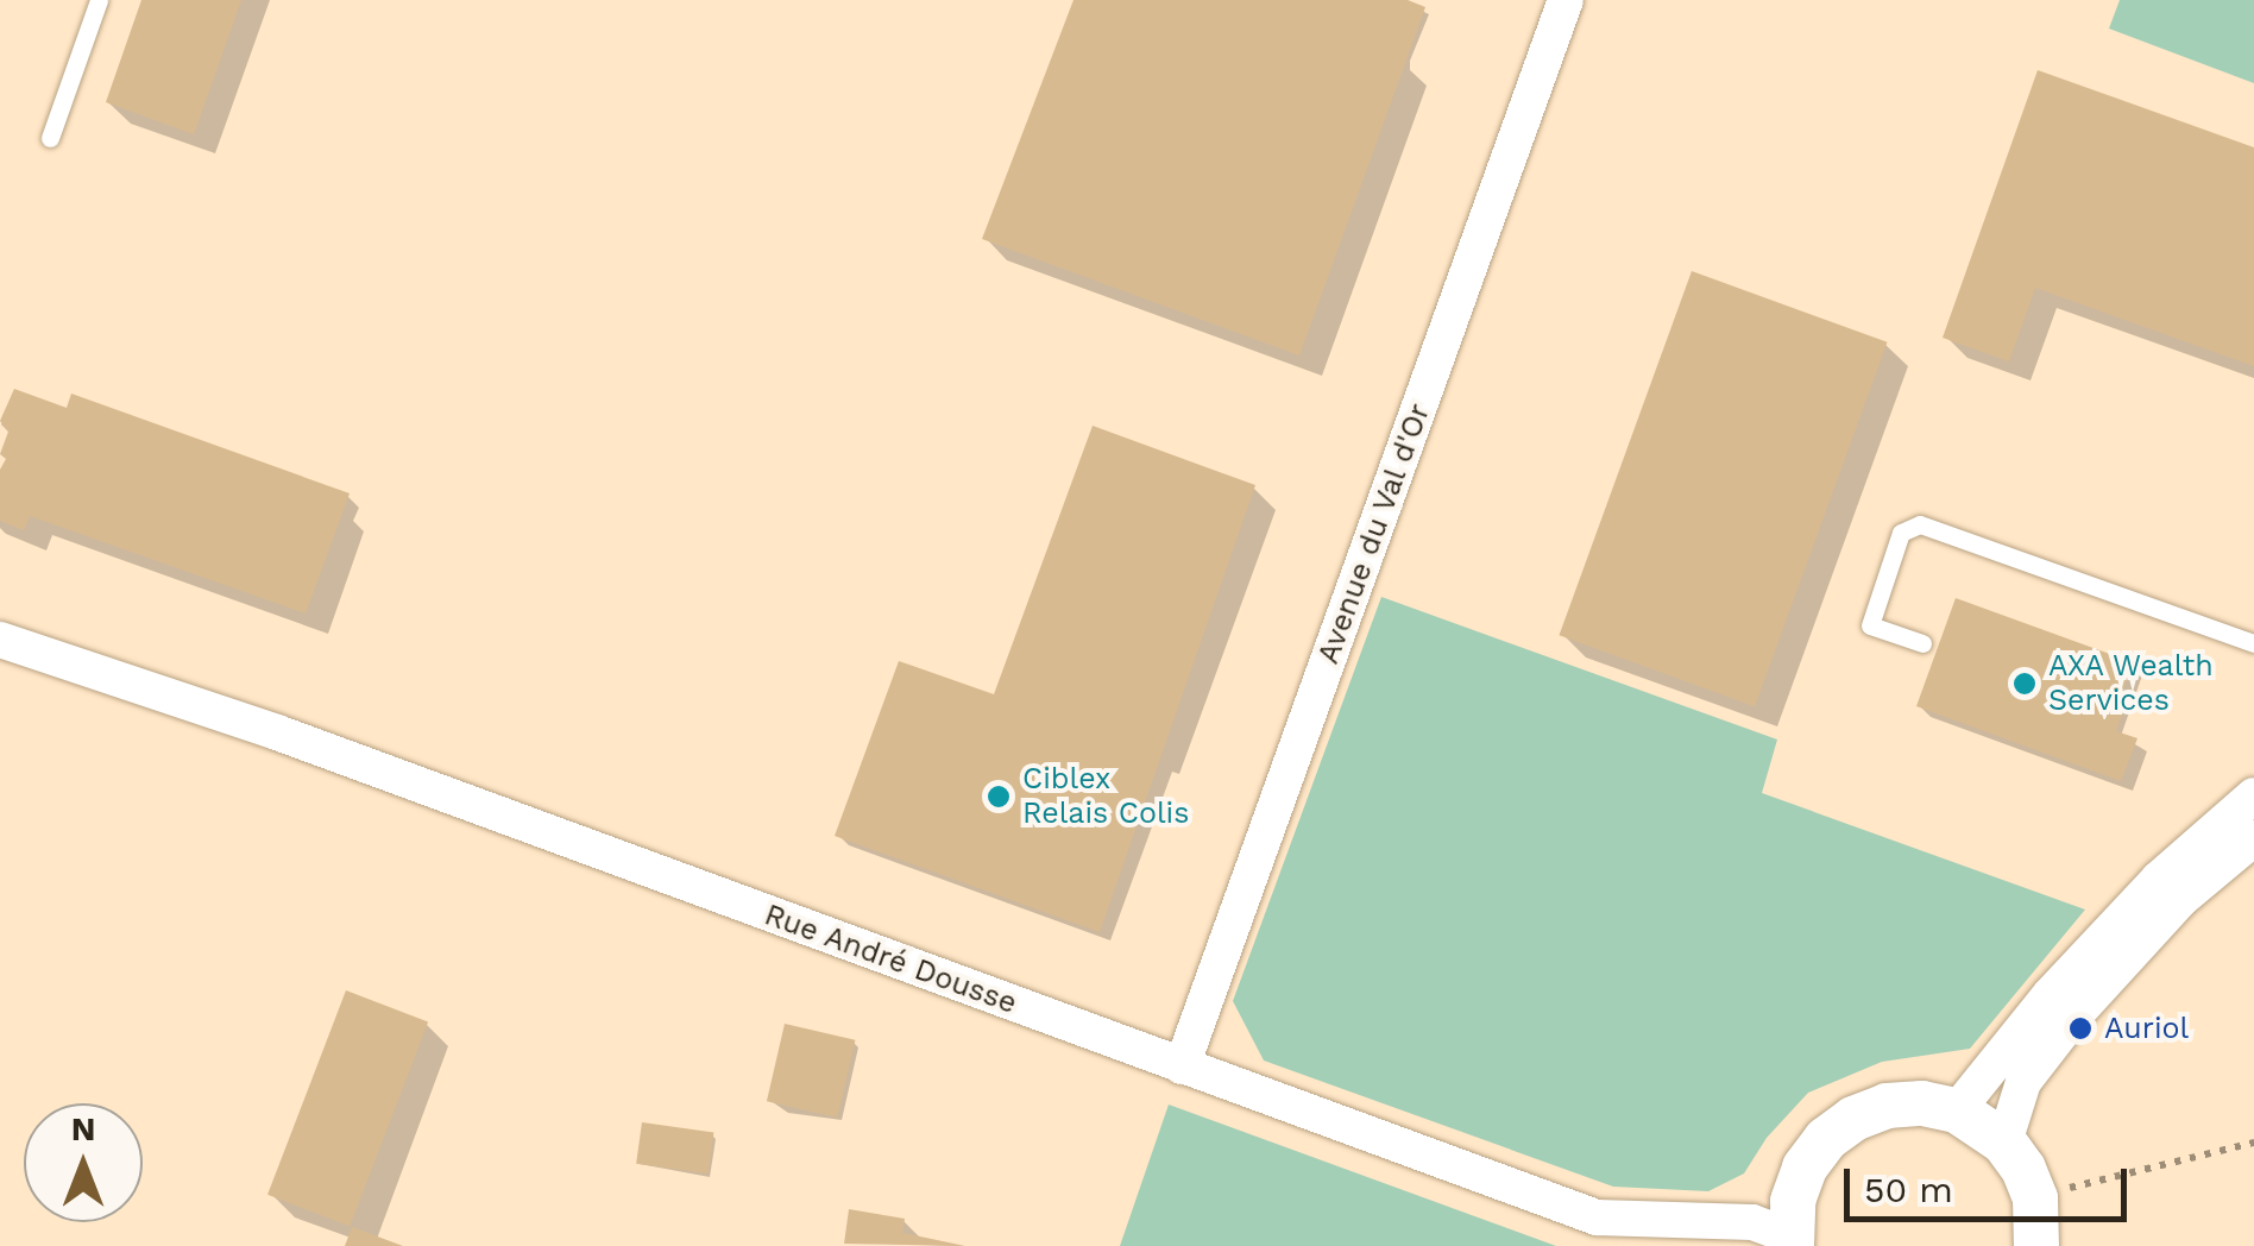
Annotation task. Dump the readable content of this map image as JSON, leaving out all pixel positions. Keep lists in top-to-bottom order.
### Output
{
  "streets": {
    "street": ["Avenue du Val d'Or", "Rue André Dousse"]
  },
  "crossings": [
    ["Avenue du Val d'Or", "Rue André Dousse"]
  ],
  "places": ["AXA Wealth Services", "Ciblex Relais Colis", "Auriol"],
  "scale_bar": "50 m",
  "north": "top"
}
